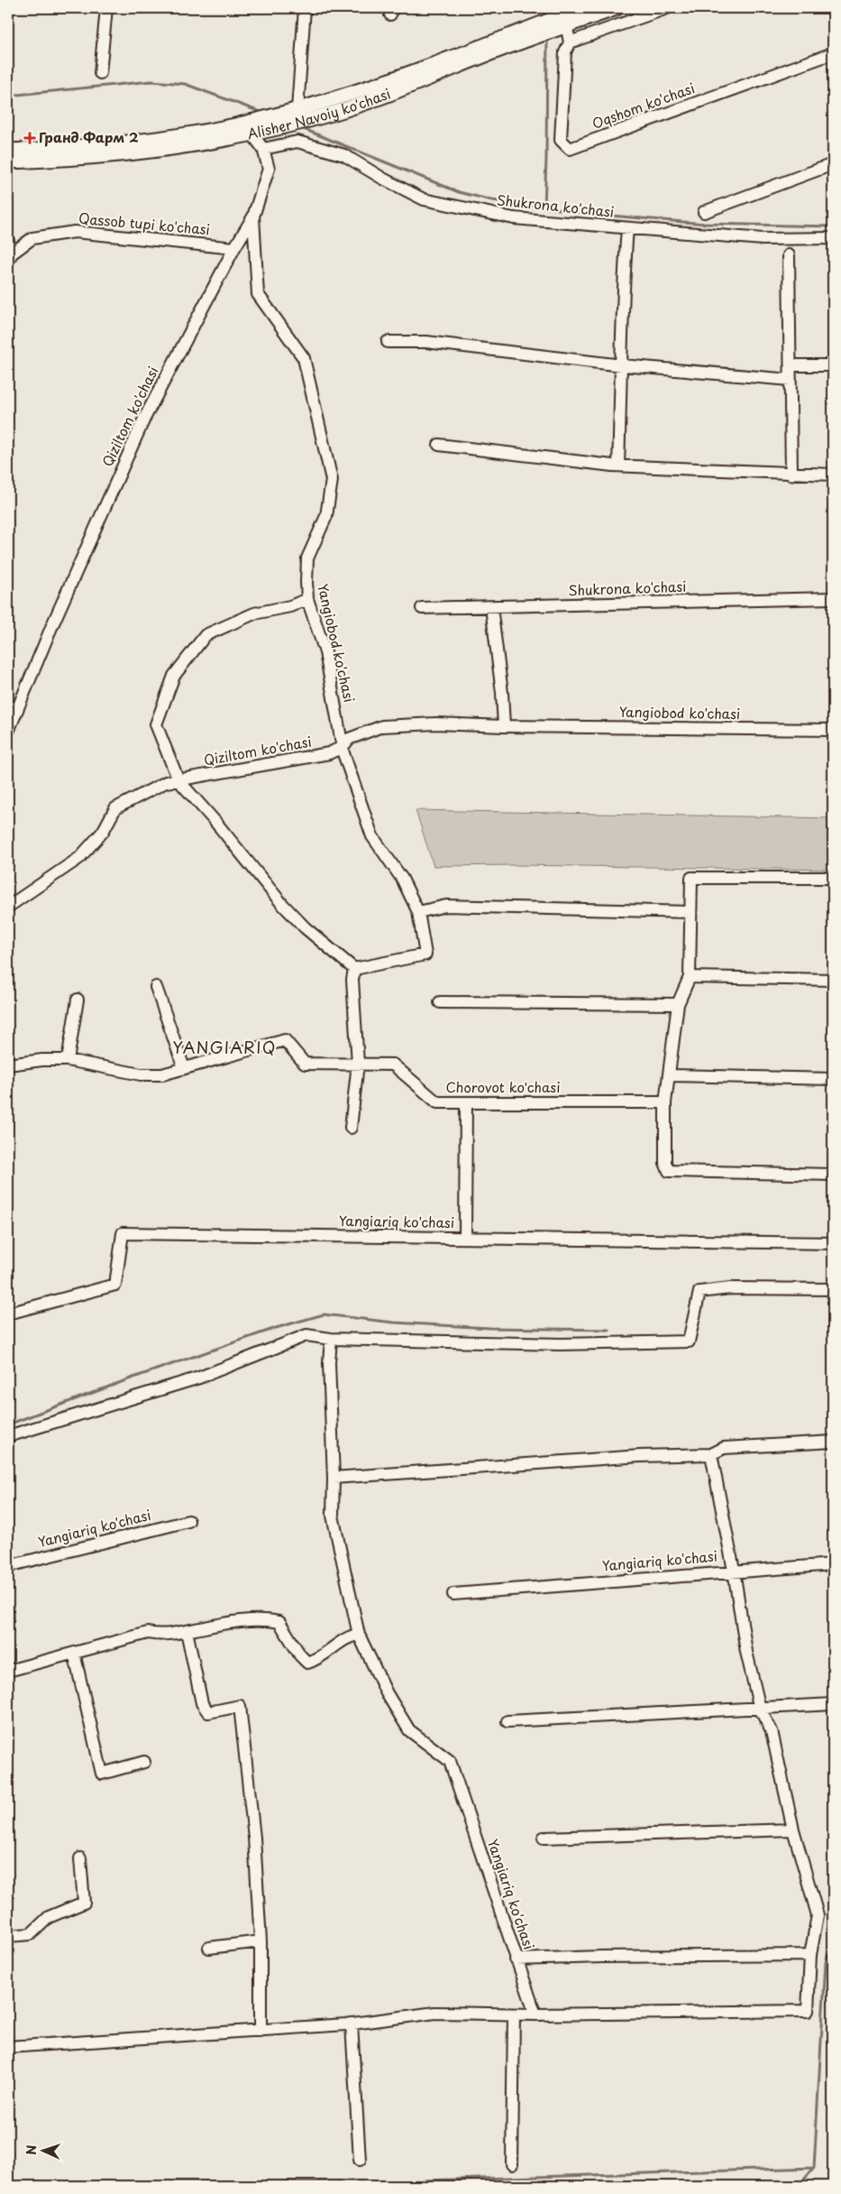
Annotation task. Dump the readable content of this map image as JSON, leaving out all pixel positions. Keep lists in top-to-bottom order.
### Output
{
  "streets": {
    "main road": ["Alisher Navoiy ko'chasi"],
    "street": [
      "Oqshom ko'chasi",
      "Shukrona ko'chasi",
      "Qassob tupi ko'chasi",
      "Qiziltom ko'chasi",
      "Yangiobod ko'chasi",
      "Chorovot ko'chasi",
      "Yangiariq ko'chasi"
    ]
  },
  "crossings": [
    ["Alisher Navoiy ko'chasi", "Qiziltom ko'chasi"],
    ["Shukrona ko'chasi", "Qiziltom ko'chasi"],
    ["Qassob tupi ko'chasi", "Qiziltom ko'chasi"],
    ["Qiziltom ko'chasi", "Yangiobod ko'chasi"]
  ],
  "districts": ["YANGIARIQ"],
  "places": {
    "health": ["Гранд Фарм 2"]
  },
  "north": "left"
}
